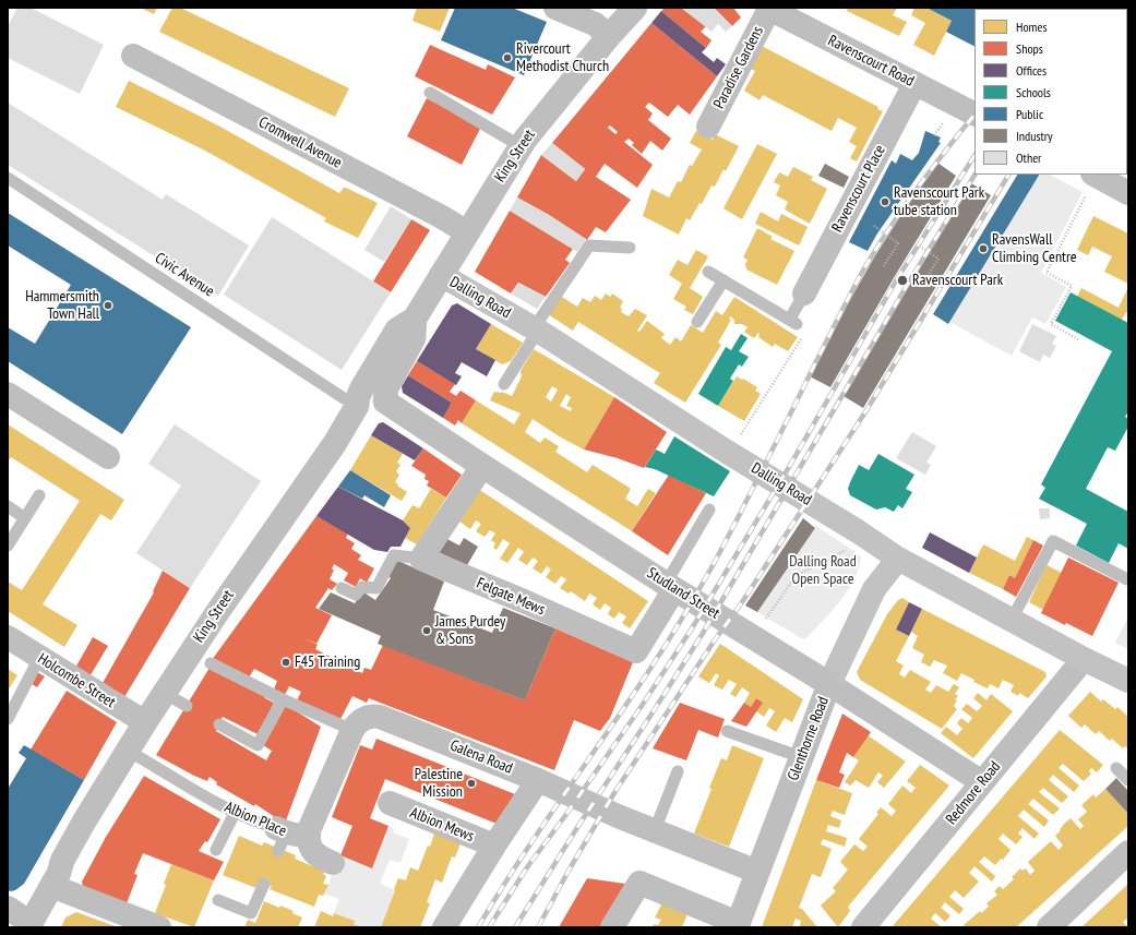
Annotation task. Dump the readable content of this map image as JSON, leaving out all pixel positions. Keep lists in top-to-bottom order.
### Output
{
  "streets": {
    "main road": ["Dalling Road", "Glenthorne Road"],
    "street": [
      "Ravenscourt Road",
      "Paradise Gardens",
      "Cromwell Avenue",
      "King Street",
      "Ravenscourt Place",
      "Studland Street",
      "Felgate Mews",
      "Holcombe Street",
      "Galena Road",
      "Redmore Road",
      "Albion Place",
      "Albion Mews"
    ],
    "lane": ["Civic Avenue"]
  },
  "crossings": [
    ["Ravenscourt Road", "Paradise Gardens"],
    ["Ravenscourt Road", "Ravenscourt Place"],
    ["Cromwell Avenue", "King Street"],
    ["King Street", "Civic Avenue"],
    ["King Street", "Dalling Road"],
    ["King Street", "Studland Street"],
    ["King Street", "Holcombe Street"],
    ["King Street", "Albion Place"],
    ["Dalling Road", "Glenthorne Road"],
    ["Dalling Road", "Redmore Road"],
    ["Studland Street", "Felgate Mews"],
    ["Studland Street", "Glenthorne Road"],
    ["Studland Street", "Redmore Road"],
    ["Glenthorne Road", "Galena Road"],
    ["Galena Road", "Albion Place"],
    ["Galena Road", "Albion Mews"]
  ],
  "parks": ["Dalling Road Open Space"],
  "places": [
    "Rivercourt Methodist Church",
    "Ravenscourt Park tube station",
    "RavensWall Climbing Centre",
    "Ravenscourt Park",
    "Hammersmith Town Hall",
    "James Purdey & Sons",
    "F45 Training",
    "Palestine Mission"
  ],
  "legend": [
    "Homes",
    "Shops",
    "Offices",
    "Schools",
    "Public",
    "Industry",
    "Other"
  ]
}
